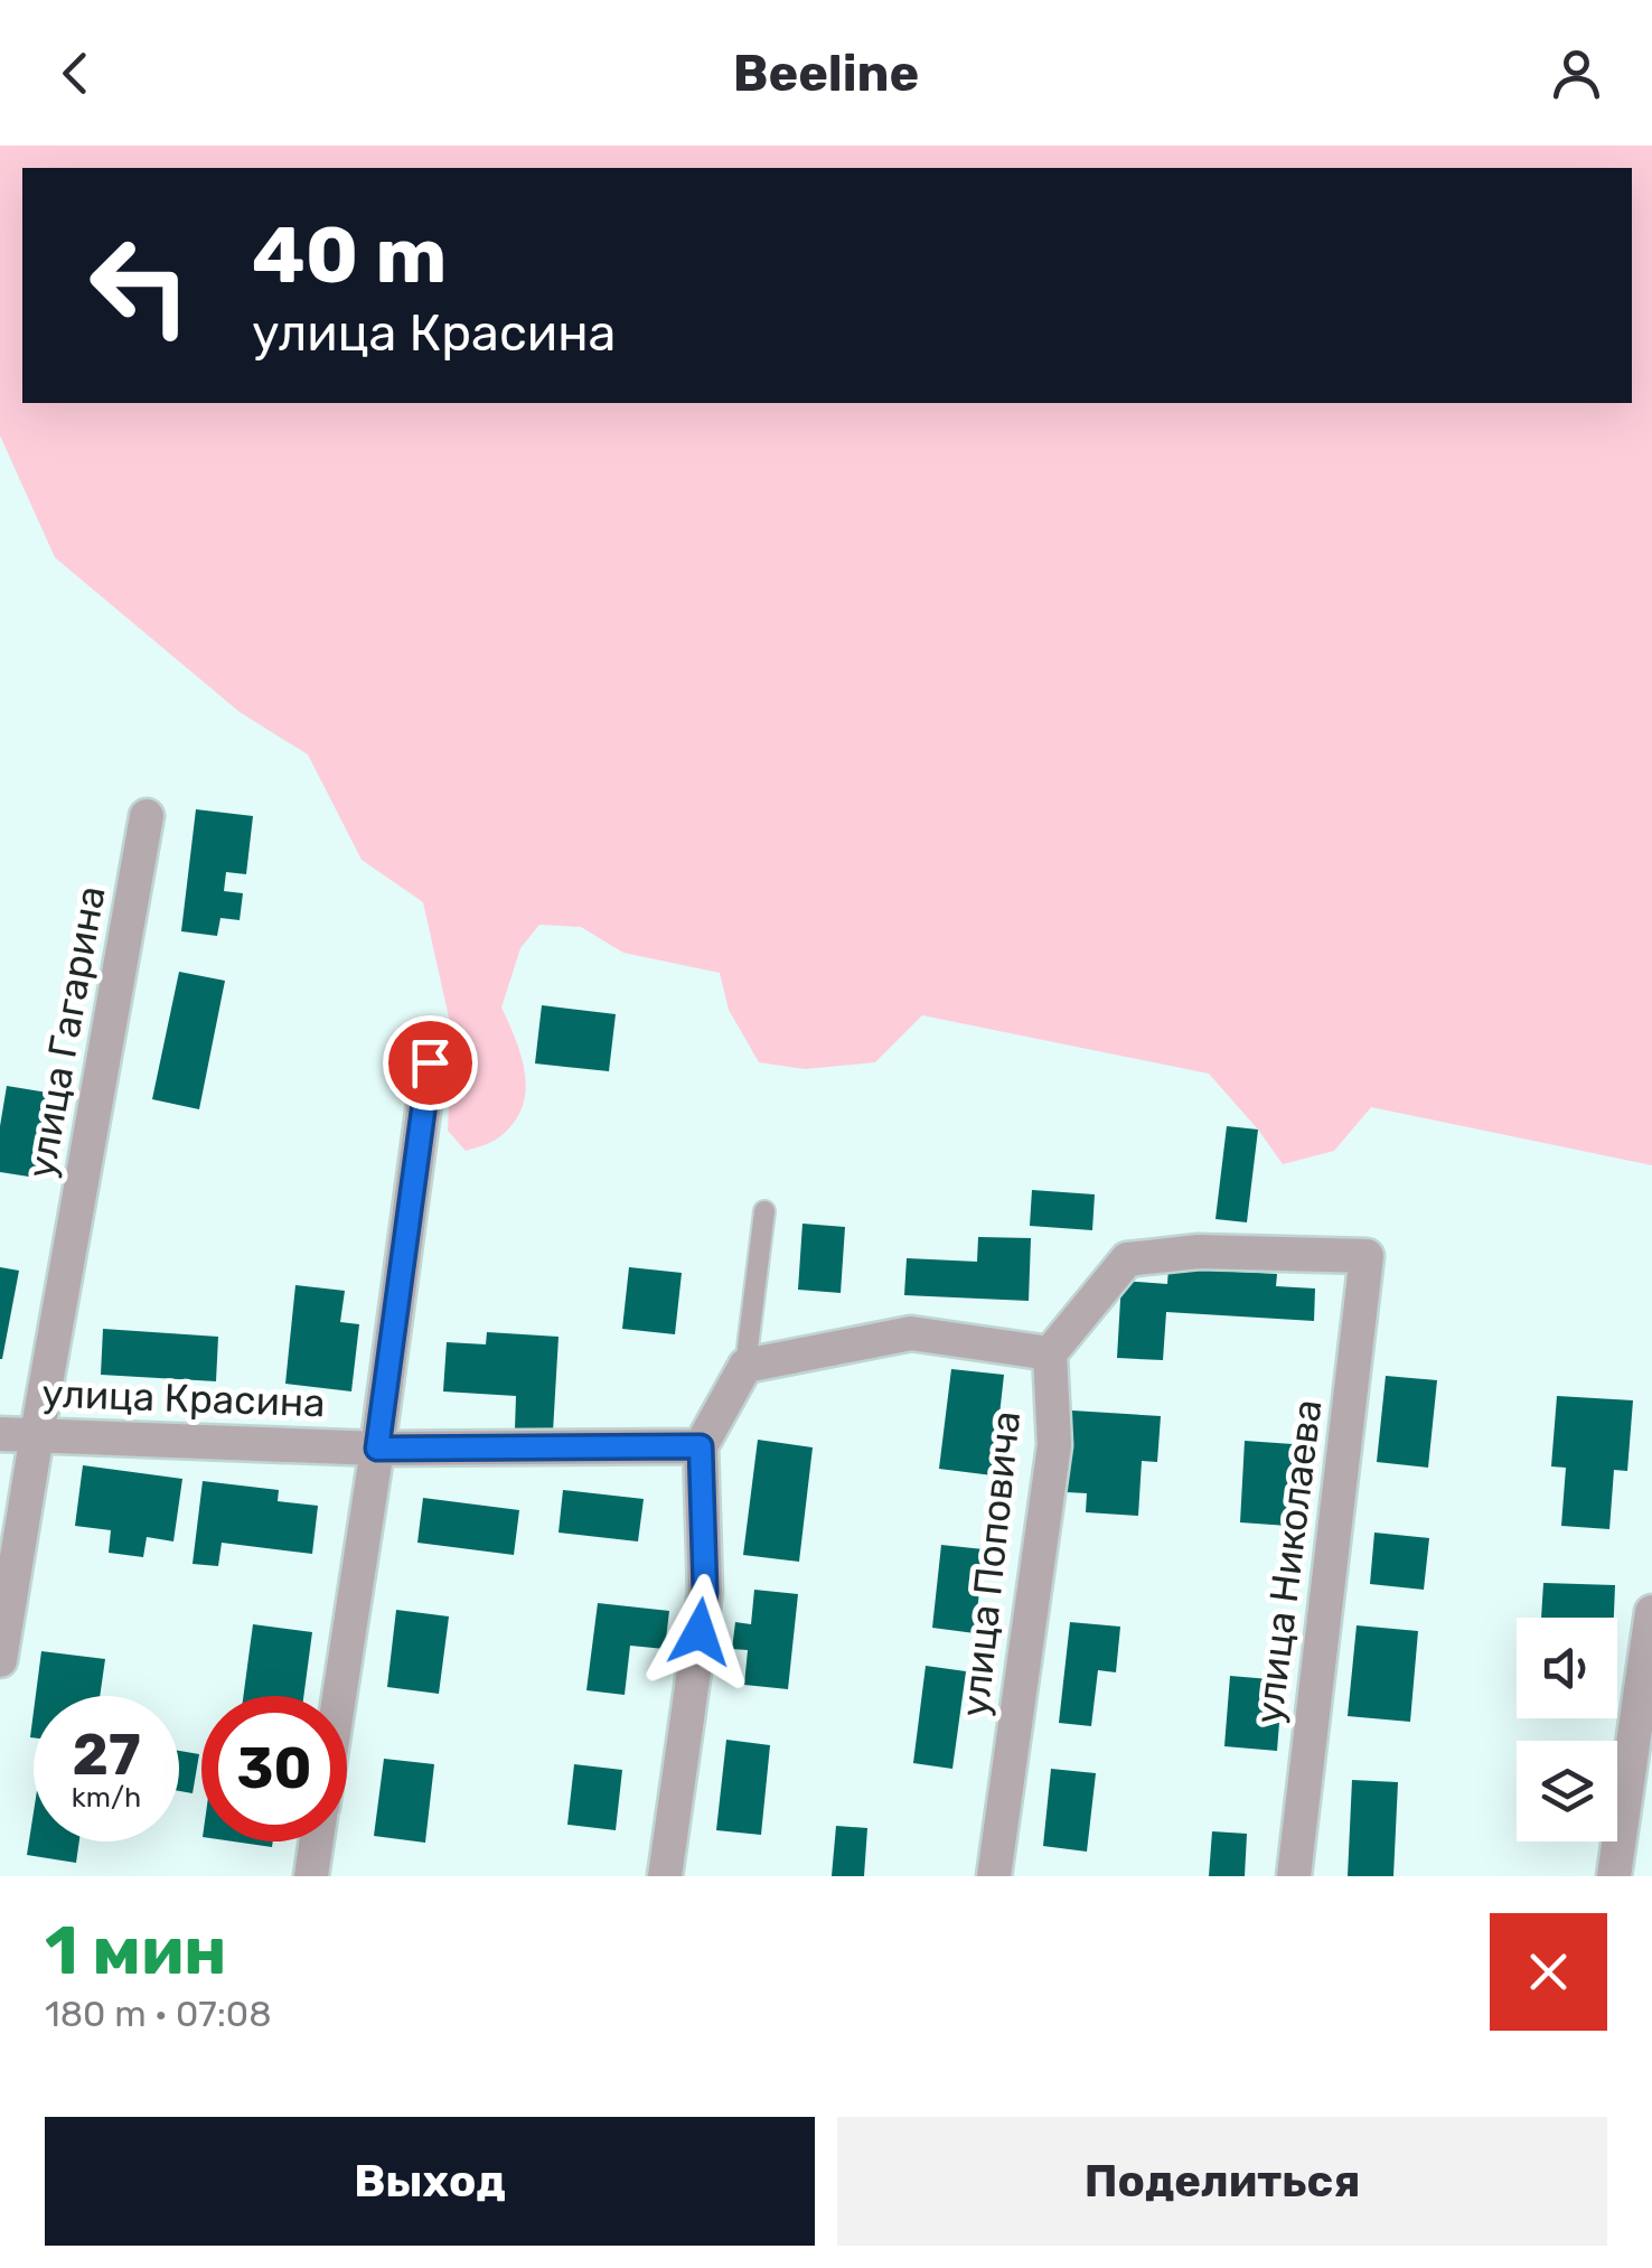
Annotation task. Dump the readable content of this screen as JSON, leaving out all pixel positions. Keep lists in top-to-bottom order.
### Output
{
  "streets": {
    "street": [
      "улица Гагарина",
      "улица Красина",
      "улица Николаева",
      "улица Поповича"
    ]
  },
  "crossings": [
    ["улица Гагарина", "улица Красина"],
    ["улица Николаева", "улица Поповича"]
  ],
  "page": {
    "header": "Beeline",
    "turn": ["40 m", "улица Красина"],
    "speed": "27 km/h",
    "limit": "30",
    "heading": ["1 мин", "180 m · 07:08"],
    "buttons": ["Выход", "Поделиться"]
  }
}
